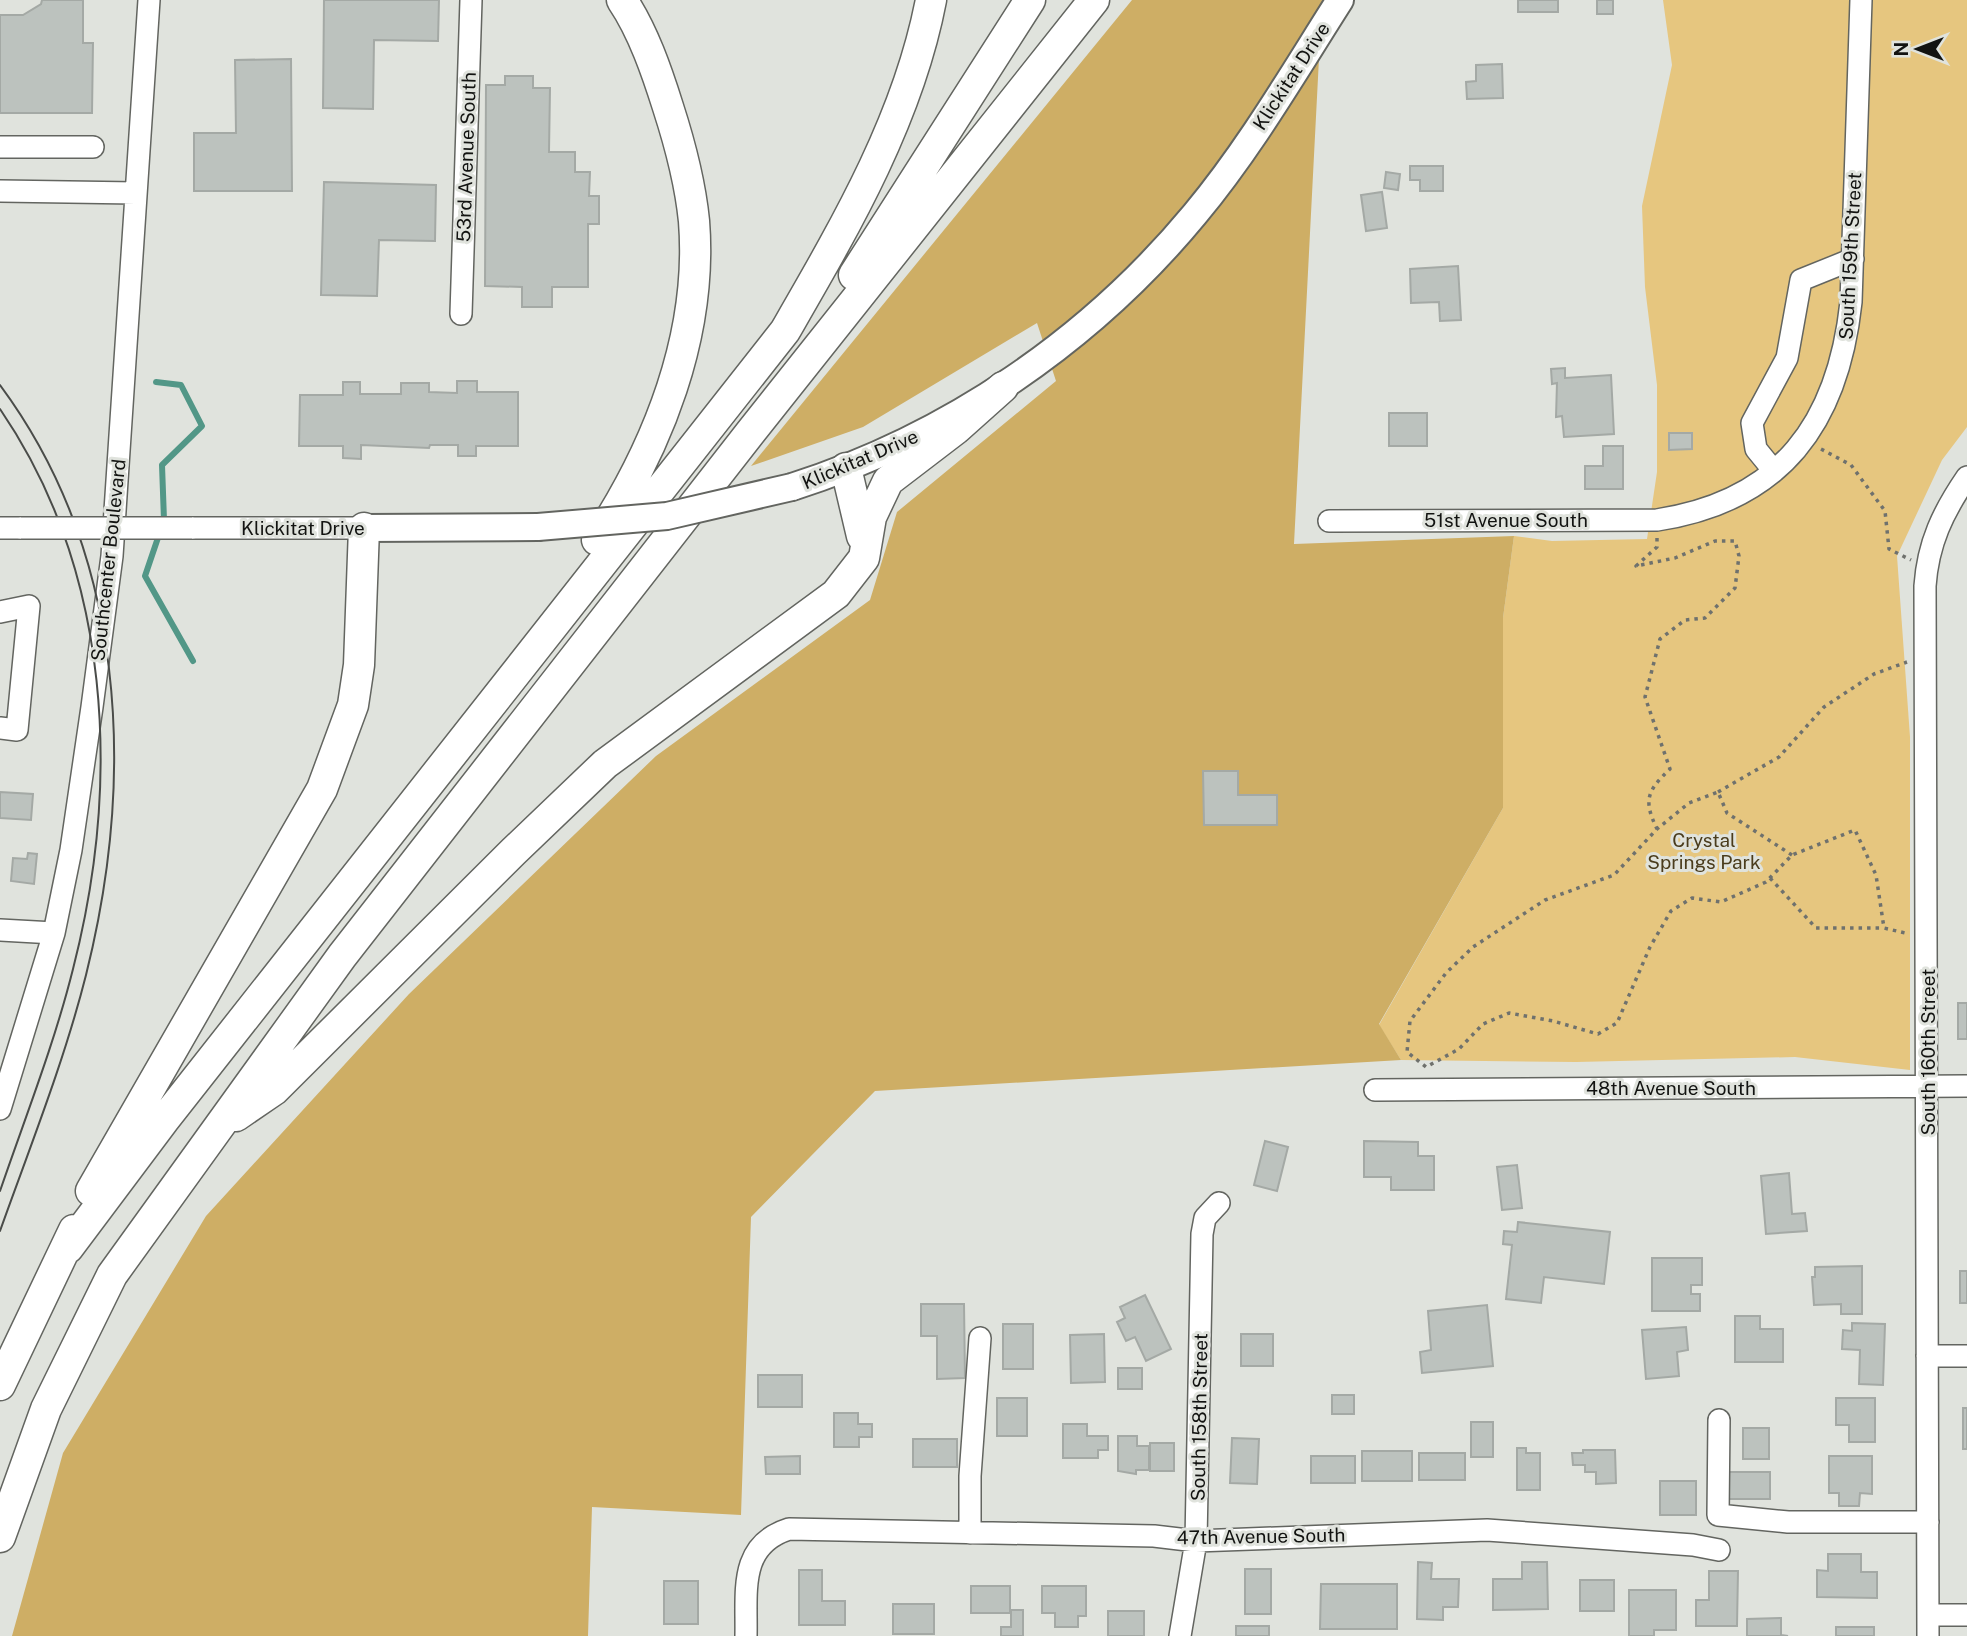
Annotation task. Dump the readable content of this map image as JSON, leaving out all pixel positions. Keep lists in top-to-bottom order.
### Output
{
  "streets": {
    "main road": ["Klickitat Drive"],
    "street": [
      "53rd Avenue South",
      "South 159th Street",
      "51st Avenue South",
      "Southcenter Boulevard",
      "South 160th Street",
      "48th Avenue South",
      "South 158th Street",
      "47th Avenue South"
    ]
  },
  "crossings": [
    ["South 159th Street", "51st Avenue South"],
    ["South 160th Street", "48th Avenue South"],
    ["South 158th Street", "47th Avenue South"]
  ],
  "parks": ["Crystal Springs Park"],
  "north": "left"
}
